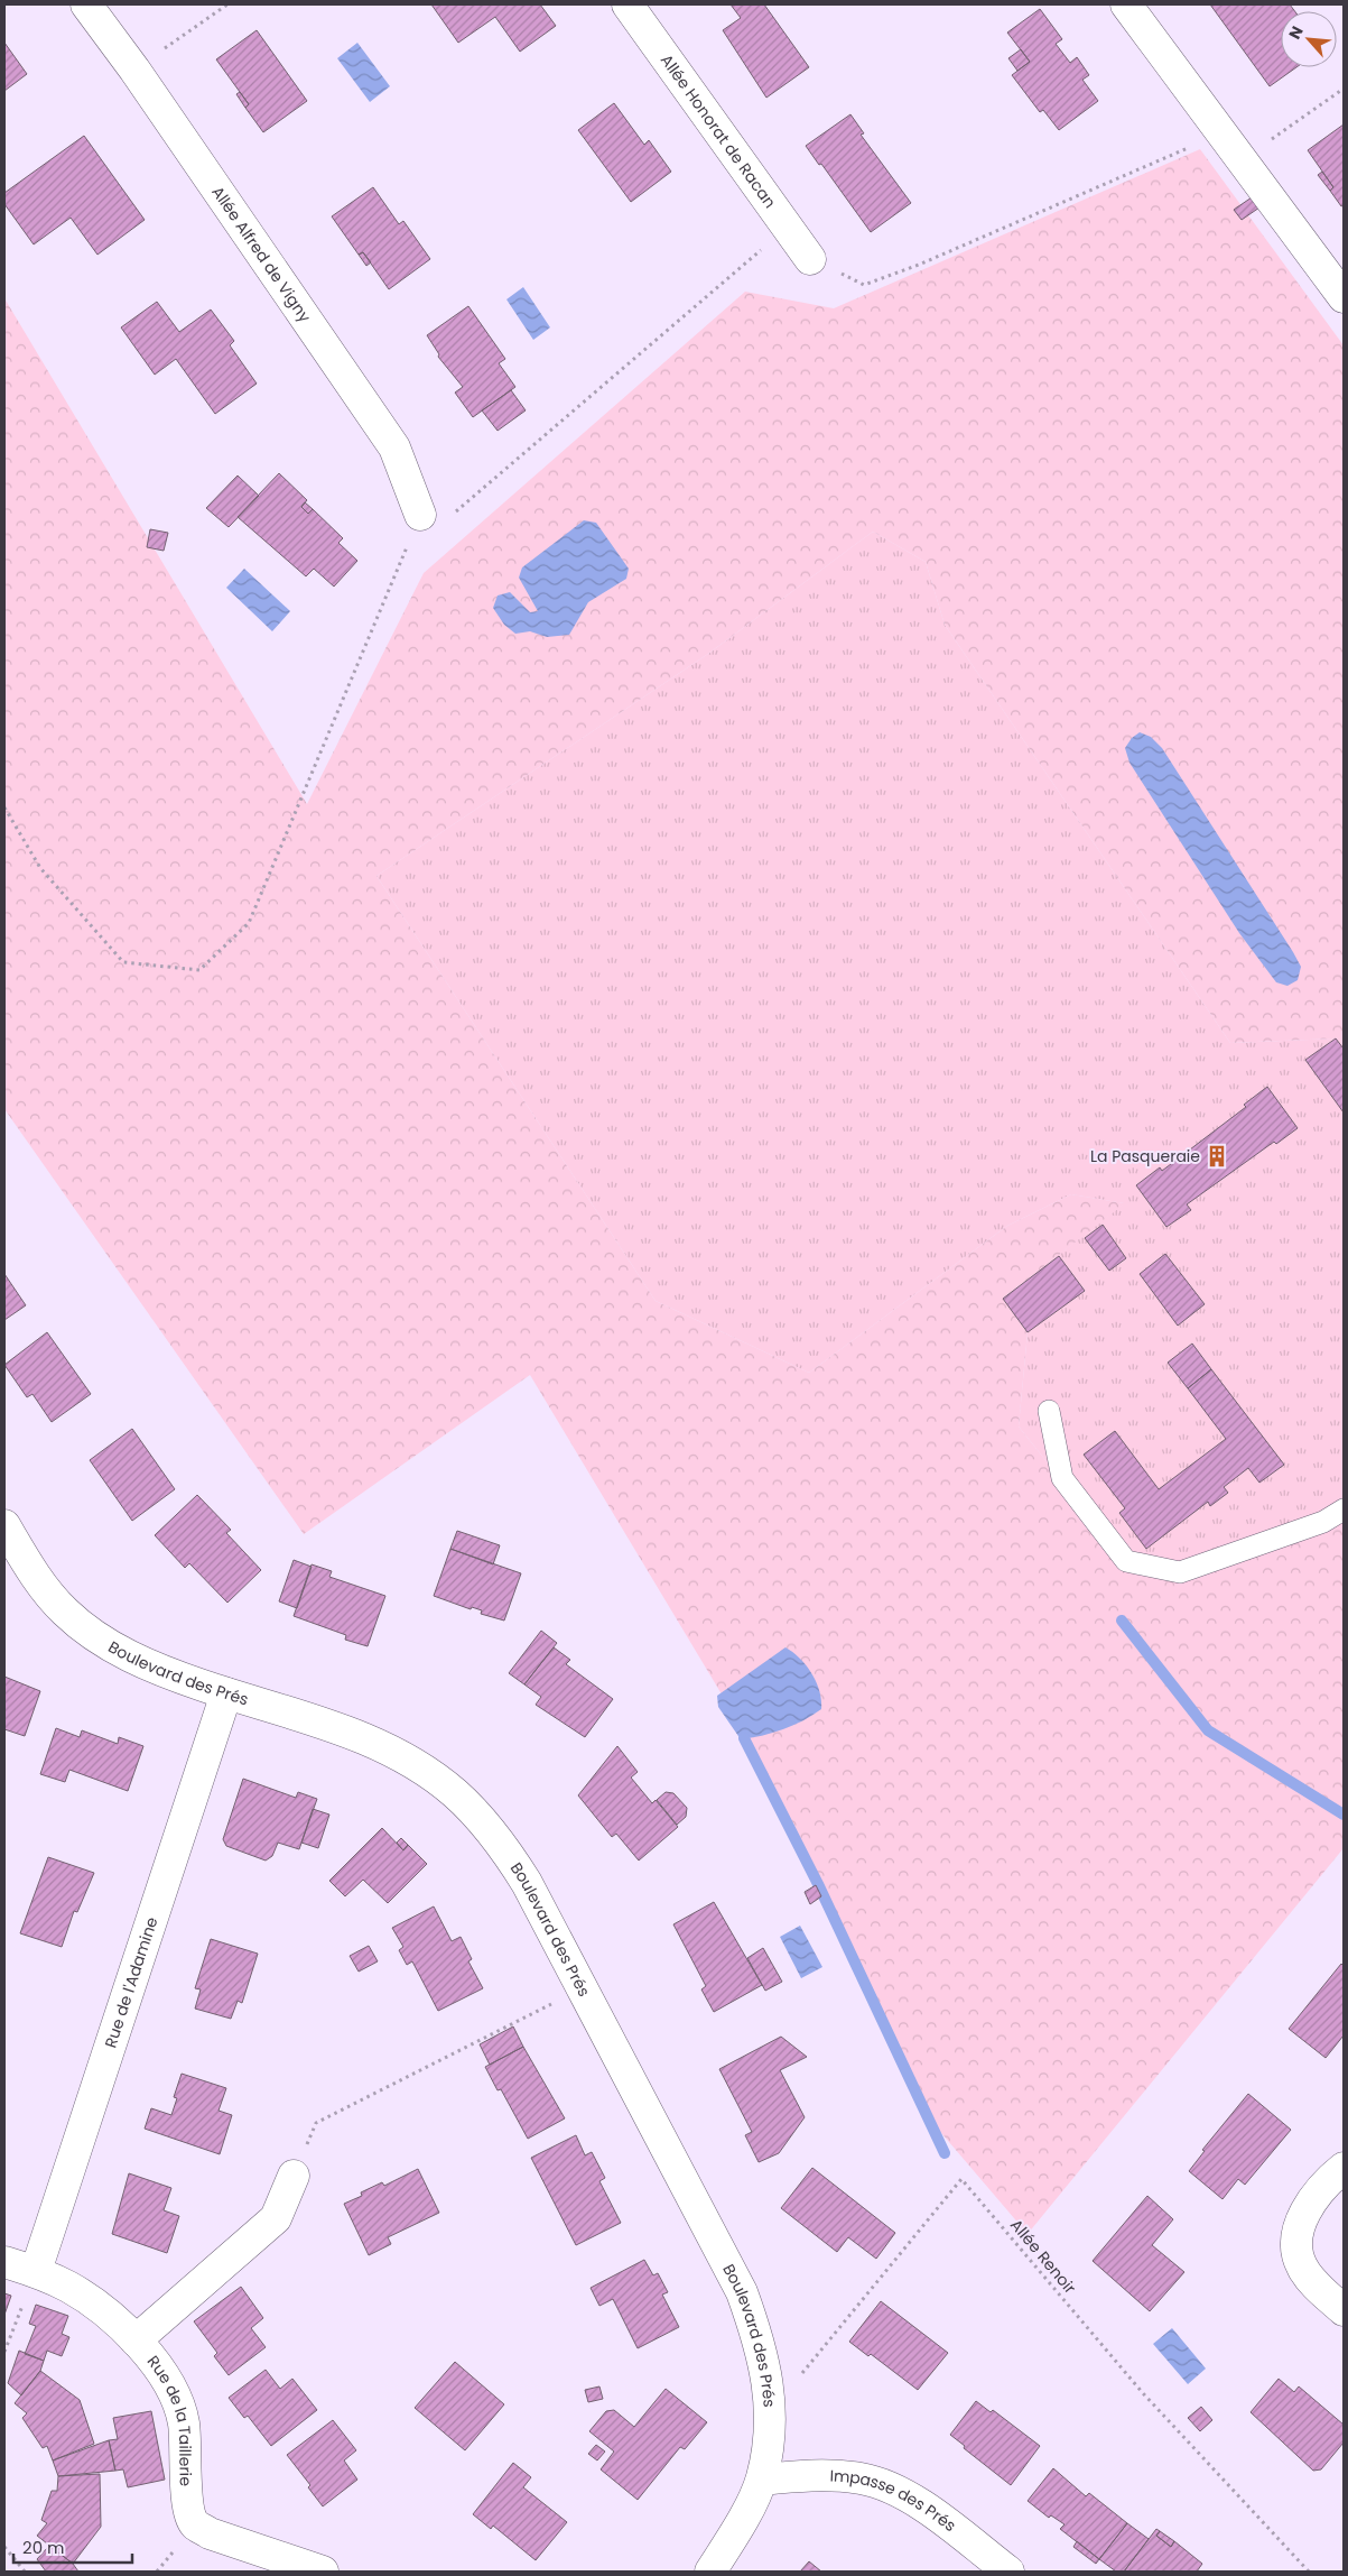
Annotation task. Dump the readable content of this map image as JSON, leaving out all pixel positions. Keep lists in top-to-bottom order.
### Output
{
  "streets": {
    "street": [
      "Allée Honorat de Racan",
      "Allée Alfred de Vigny",
      "Boulevard des Prés",
      "Rue de l'Adamine",
      "Rue de la Taillerie",
      "Impasse des Prés"
    ],
    "path": ["Allée Renoir"]
  },
  "crossings": [
    ["Boulevard des Prés", "Rue de l'Adamine"],
    ["Boulevard des Prés", "Allée Renoir"],
    ["Boulevard des Prés", "Impasse des Prés"],
    ["Rue de l'Adamine", "Rue de la Taillerie"]
  ],
  "places": {
    "building": ["La Pasqueraie"]
  },
  "scale_bar": "20 m",
  "north": "top left"
}
